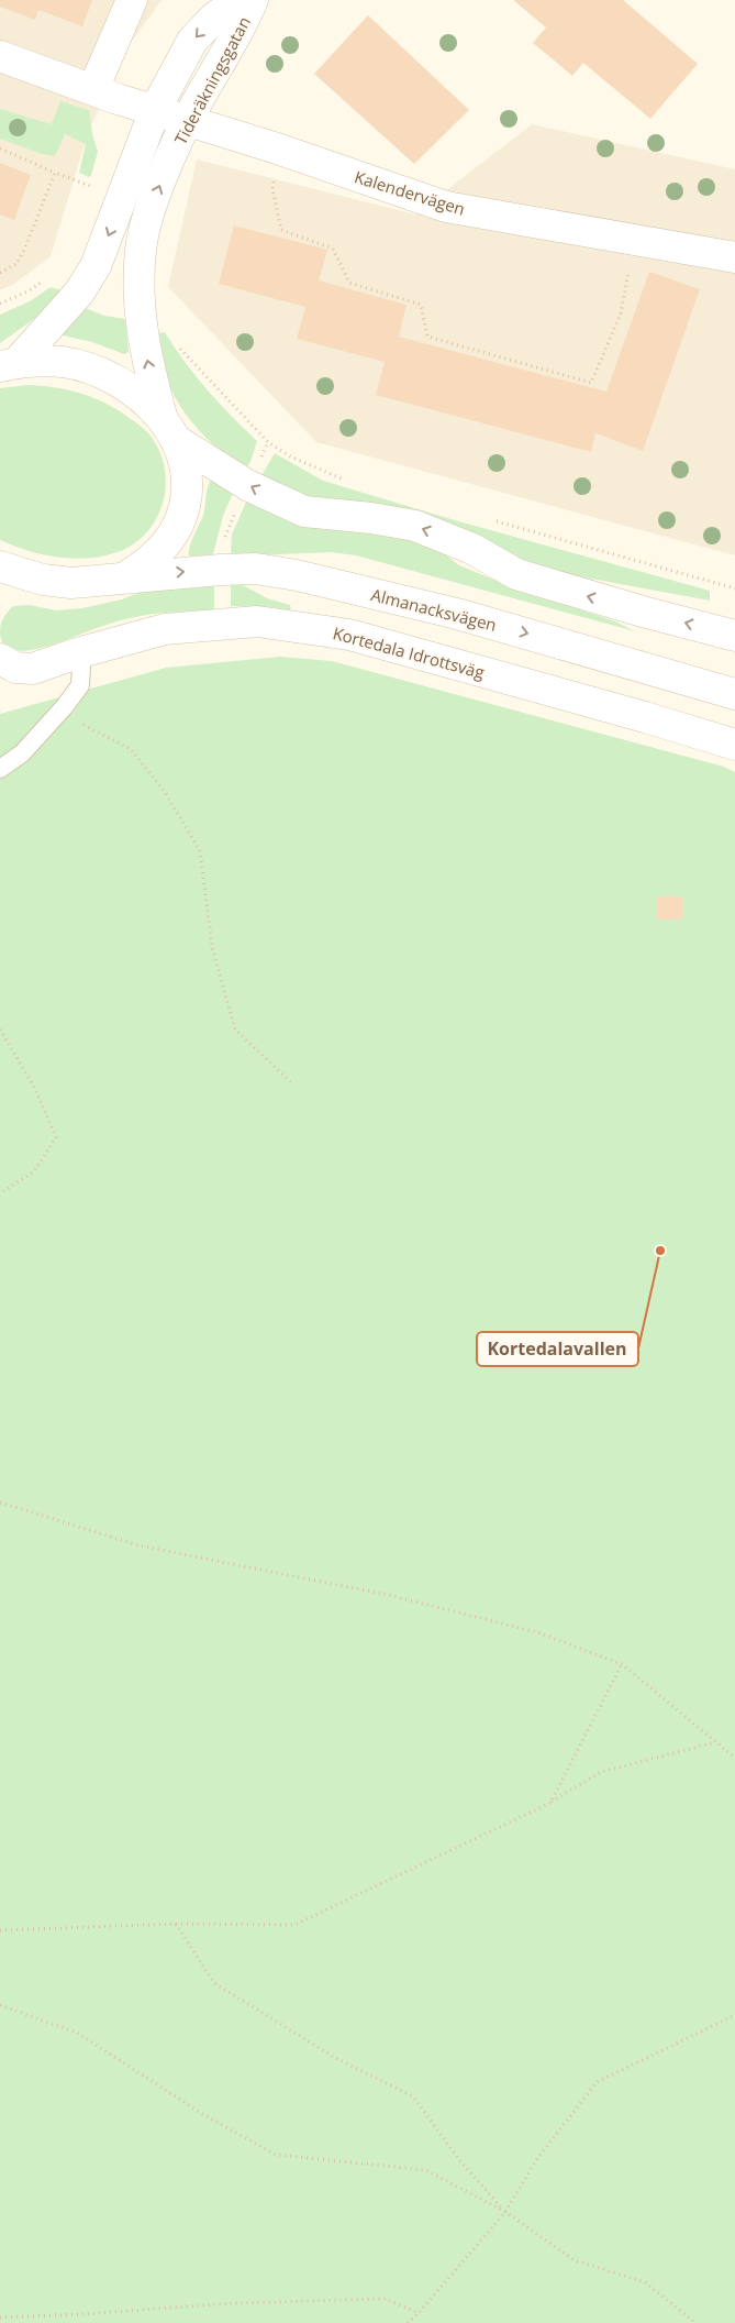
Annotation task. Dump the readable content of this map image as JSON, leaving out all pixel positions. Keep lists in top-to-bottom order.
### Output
{
  "streets": {
    "street": [
      "Tideräkningsgatan",
      "Kalendervägen",
      "Almanacksvägen",
      "Kortedala Idrottsväg"
    ]
  },
  "crossings": [
    ["Tideräkningsgatan", "Kalendervägen"]
  ],
  "places": ["Kortedalavallen"]
}
